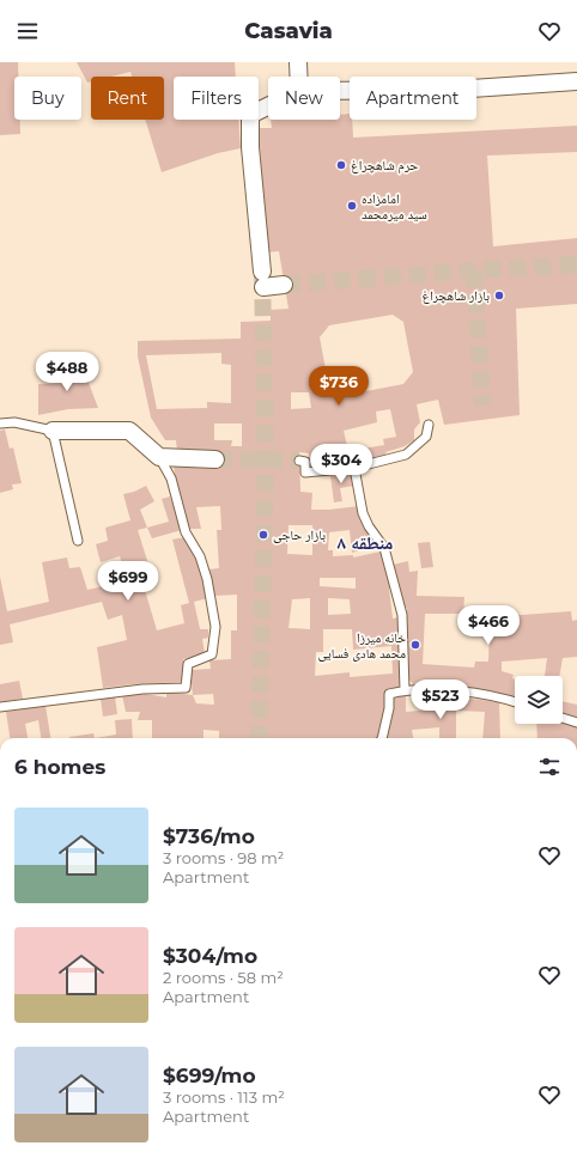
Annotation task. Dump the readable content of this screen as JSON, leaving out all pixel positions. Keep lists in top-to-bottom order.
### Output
{
  "districts": ["منطقه ۸"],
  "places": [
    "حرم شاهچراغ",
    "امامزاده سید میرمحمد",
    "بازار شاهچراغ",
    "بازار حاجی",
    "خانه میرزا محمد هادی فسایی"
  ],
  "page": {
    "header": "Casavia",
    "chip": [
      "Buy",
      "Rent",
      "Filters",
      "New",
      "Apartment"
    ],
    "price": [
      "$488",
      "$736",
      "$304",
      "$699",
      "$466",
      "$523"
    ],
    "heading": "6 homes",
    "list": [
      {
        "name": "$736/mo",
        "note": "3 rooms · 98 m² · Apartment"
      },
      {
        "name": "$304/mo",
        "note": "2 rooms · 58 m² · Apartment"
      },
      {
        "name": "$699/mo",
        "note": "3 rooms · 113 m² · Apartment"
      }
    ]
  }
}
